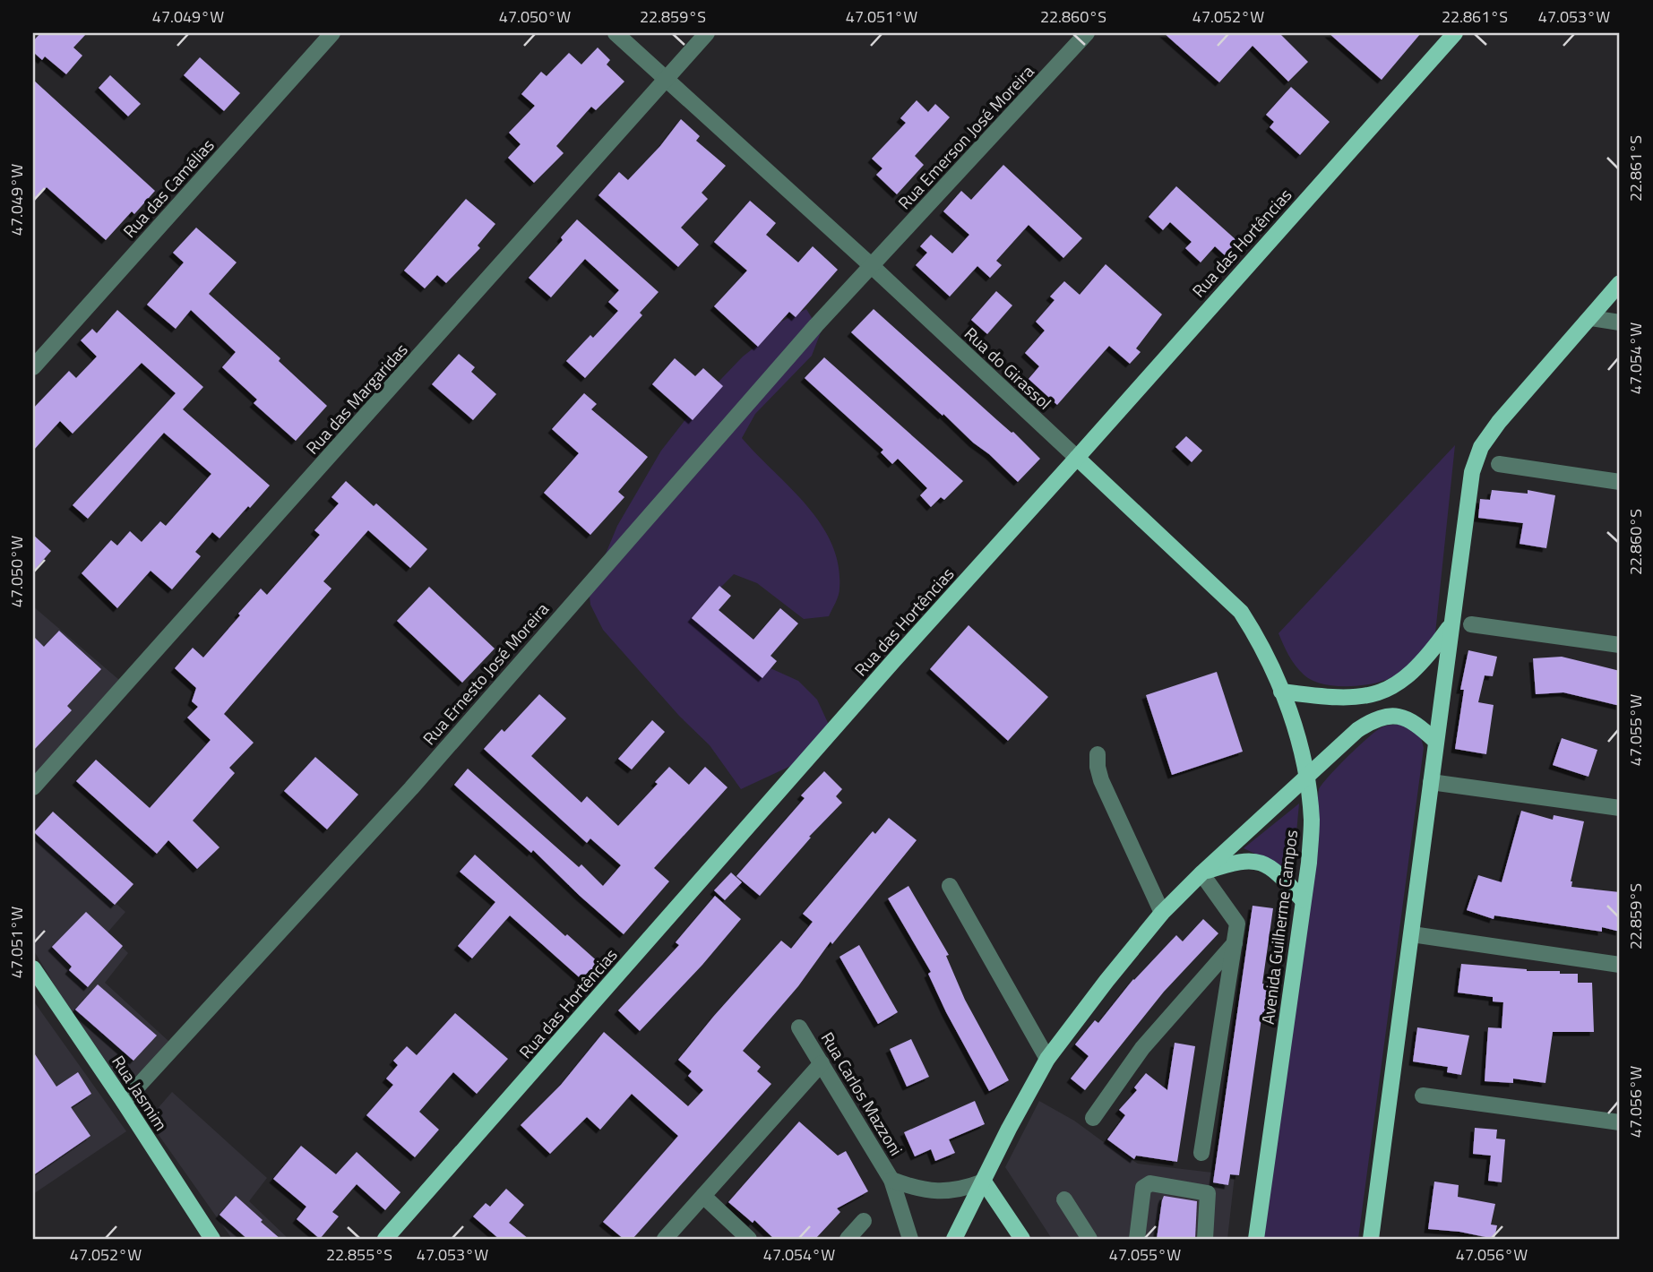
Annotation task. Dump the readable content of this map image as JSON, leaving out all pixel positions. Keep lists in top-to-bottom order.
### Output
{
  "streets": {
    "main road": [
      "Rua das Hortências",
      "Rua do Girassol",
      "Avenida Guilherme Campos",
      "Rua Jasmim"
    ],
    "street": [
      "Rua Emerson José Moreira",
      "Rua das Camélias",
      "Rua das Margaridas",
      "Rua Ernesto José Moreira",
      "Rua Carlos Mazzoni"
    ]
  },
  "crossings": [
    ["Rua Emerson José Moreira", "Rua do Girassol"],
    ["Rua Emerson José Moreira", "Rua Ernesto José Moreira"],
    ["Rua das Hortências", "Rua do Girassol"],
    ["Rua do Girassol", "Rua das Margaridas"],
    ["Rua do Girassol", "Rua Ernesto José Moreira"],
    ["Rua do Girassol", "Avenida Guilherme Campos"],
    ["Rua Ernesto José Moreira", "Rua Jasmim"]
  ],
  "coordinates": [
    "47.049°W",
    "47.050°W",
    "22.859°S",
    "47.051°W",
    "22.860°S",
    "47.052°W",
    "22.861°S",
    "47.053°W",
    "47.054°W",
    "47.055°W",
    "47.056°W",
    "22.855°S"
  ]
}
